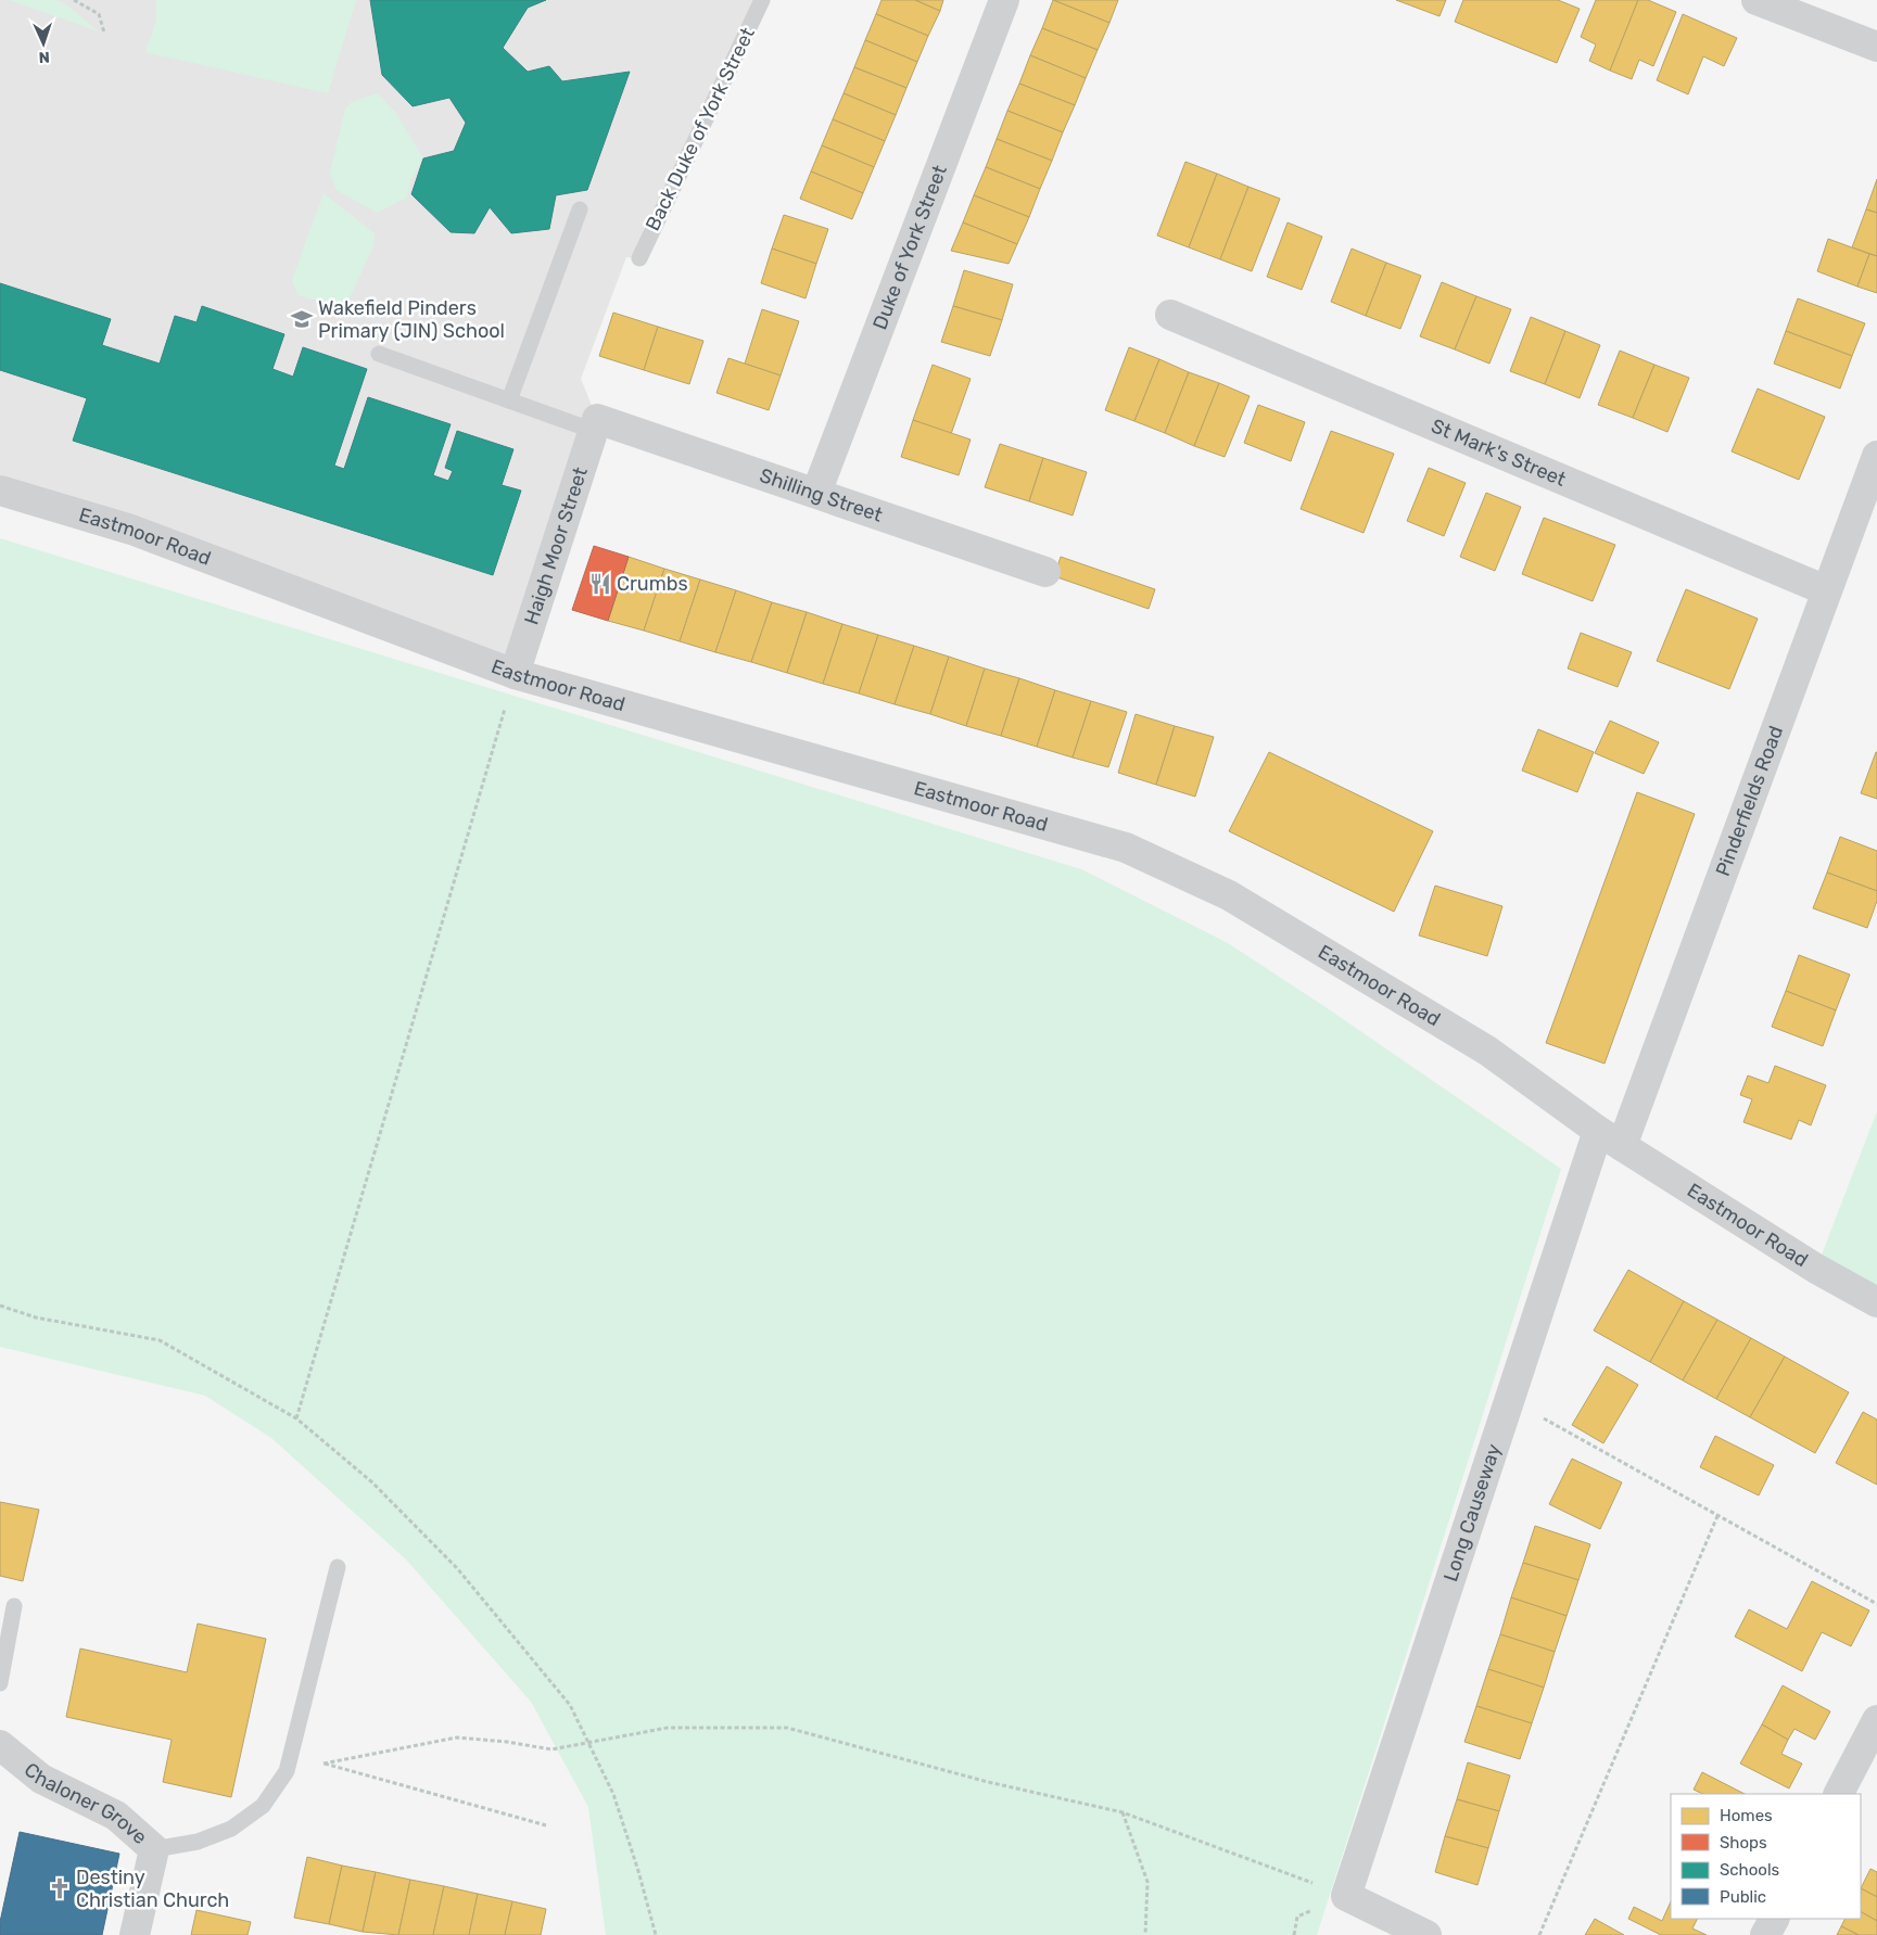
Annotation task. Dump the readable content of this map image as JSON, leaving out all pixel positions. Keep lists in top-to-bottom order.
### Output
{
  "streets": {
    "street": [
      "Duke of York Street",
      "St Mark's Street",
      "Shilling Street",
      "Eastmoor Road",
      "Haigh Moor Street",
      "Pinderfields Road",
      "Long Causeway",
      "Chaloner Grove"
    ],
    "lane": ["Back Duke of York Street"]
  },
  "crossings": [
    ["Duke of York Street", "Shilling Street"],
    ["St Mark's Street", "Pinderfields Road"],
    ["Shilling Street", "Haigh Moor Street"],
    ["Eastmoor Road", "Haigh Moor Street"],
    ["Eastmoor Road", "Pinderfields Road"],
    ["Eastmoor Road", "Long Causeway"],
    ["Pinderfields Road", "Long Causeway"]
  ],
  "places": {
    "school or university": ["Wakefield Pinders Primary (JIN) School"],
    "restaurant": ["Crumbs"],
    "church": ["Destiny Christian Church"]
  },
  "legend": [
    "Homes",
    "Shops",
    "Schools",
    "Public"
  ],
  "north": "bottom"
}
